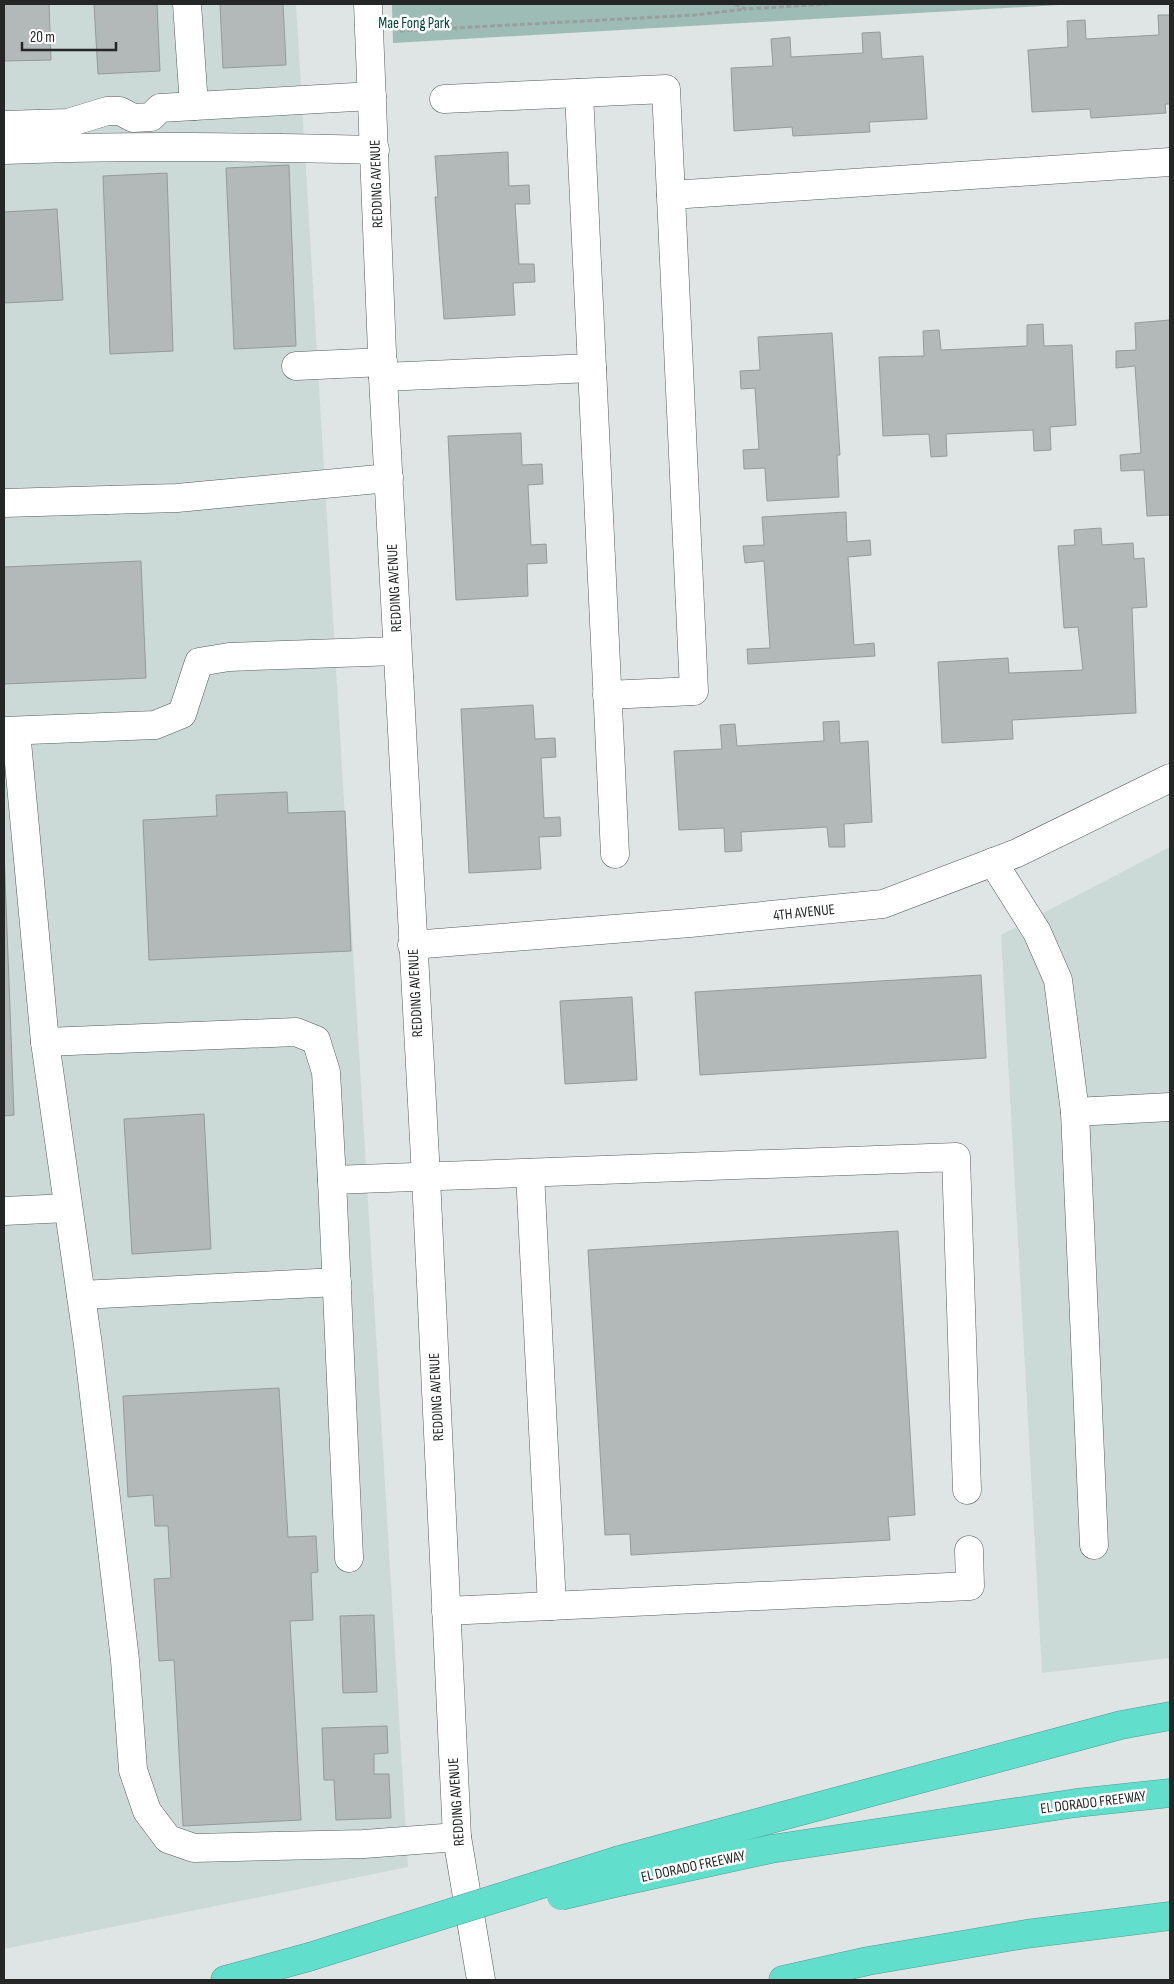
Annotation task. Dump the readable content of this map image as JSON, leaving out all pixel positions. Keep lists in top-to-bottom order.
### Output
{
  "streets": {
    "highway": ["EL DORADO FREEWAY"],
    "street": ["REDDING AVENUE", "4TH AVENUE"]
  },
  "crossings": [
    ["REDDING AVENUE", "4TH AVENUE"]
  ],
  "parks": ["Mae Fong Park"],
  "scale_bar": "20 m"
}
